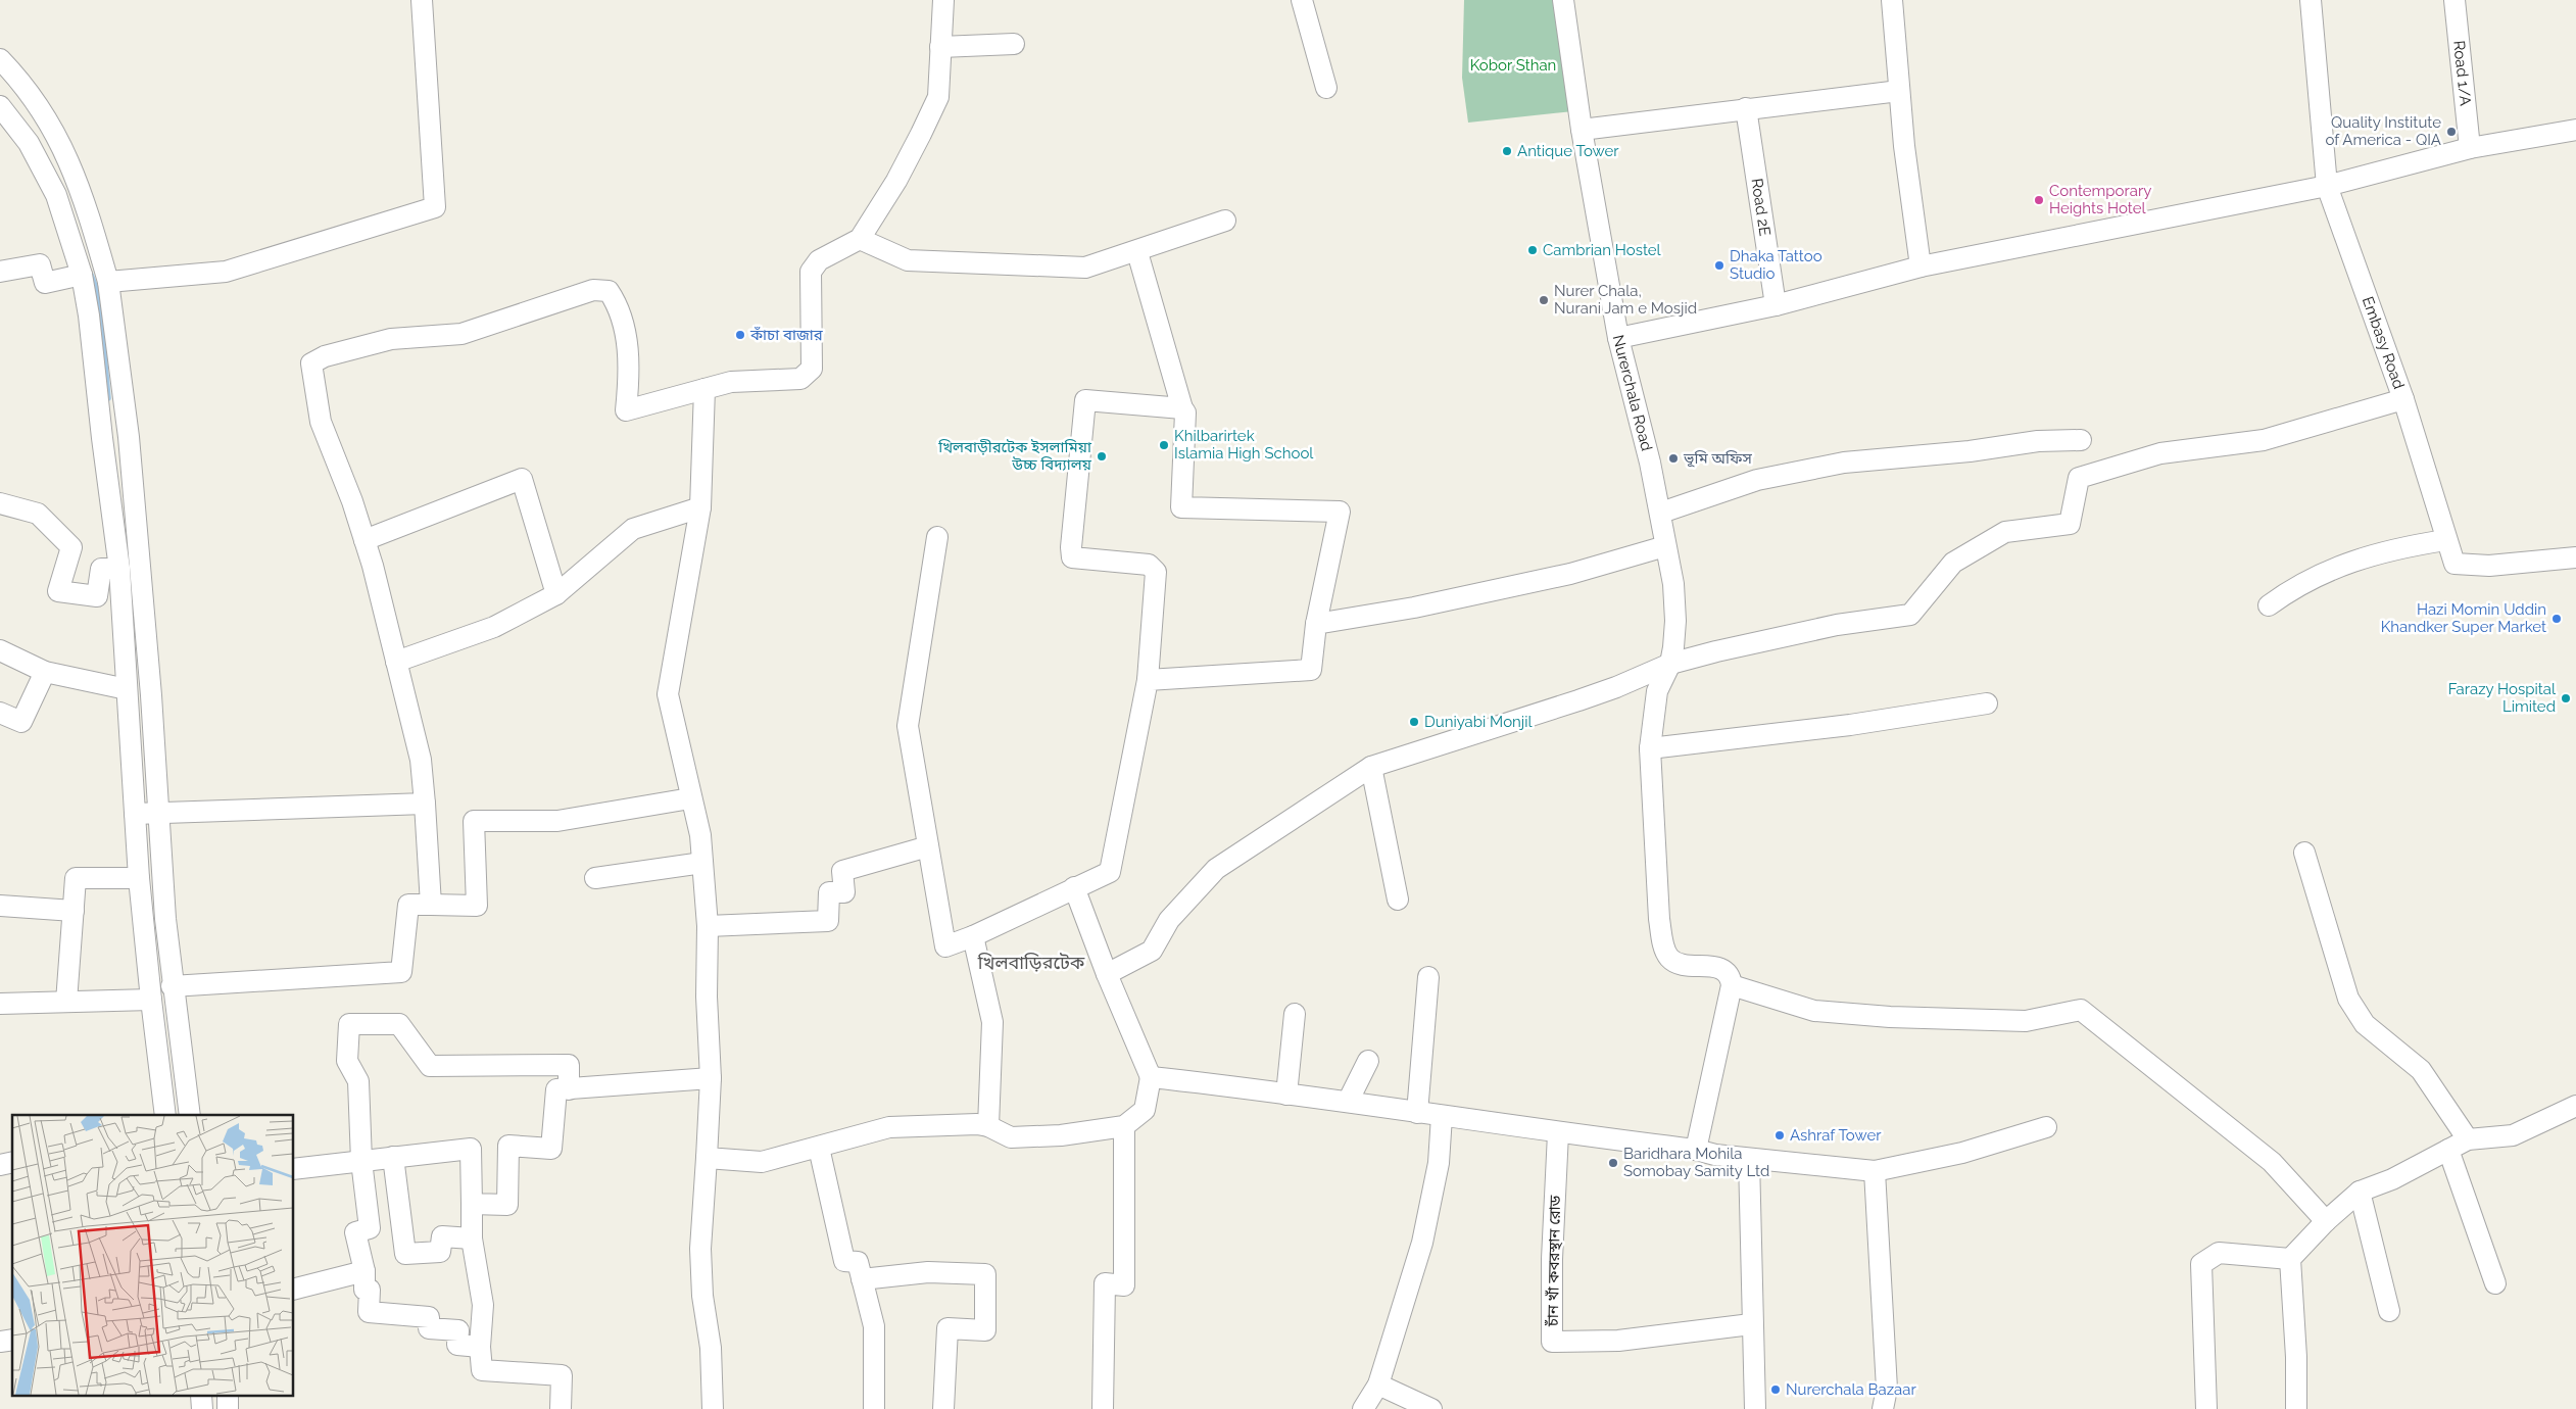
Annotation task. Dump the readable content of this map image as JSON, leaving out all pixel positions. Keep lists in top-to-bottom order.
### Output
{
  "streets": {
    "street": [
      "Road 1/A",
      "Road 2E",
      "Embasy Road",
      "Nurerchala Road",
      "চাঁন খাঁ কবরস্থান রোড"
    ]
  },
  "districts": ["খিলবাড়িরটেক"],
  "parks": ["Kobor Sthan"],
  "places": [
    "Quality Institute of America - QIA",
    "Antique Tower",
    "Contemporary Heights Hotel",
    "Cambrian Hostel",
    "Dhaka Tattoo Studio",
    "Nurer Chala, Nurani Jam e Mosjid",
    "কাঁচা বাজার",
    "Khilbarirtek Islamia High School",
    "খিলবাড়ীরটেক ইসলামিয়া উচ্চ বিদ্যালয়",
    "ভূমি অফিস",
    "Hazi Momin Uddin Khandker Super Market",
    "Farazy Hospital Limited",
    "Duniyabi Monjil",
    "Ashraf Tower",
    "Baridhara Mohila Somobay Samity Ltd",
    "Nurerchala Bazaar"
  ]
}
